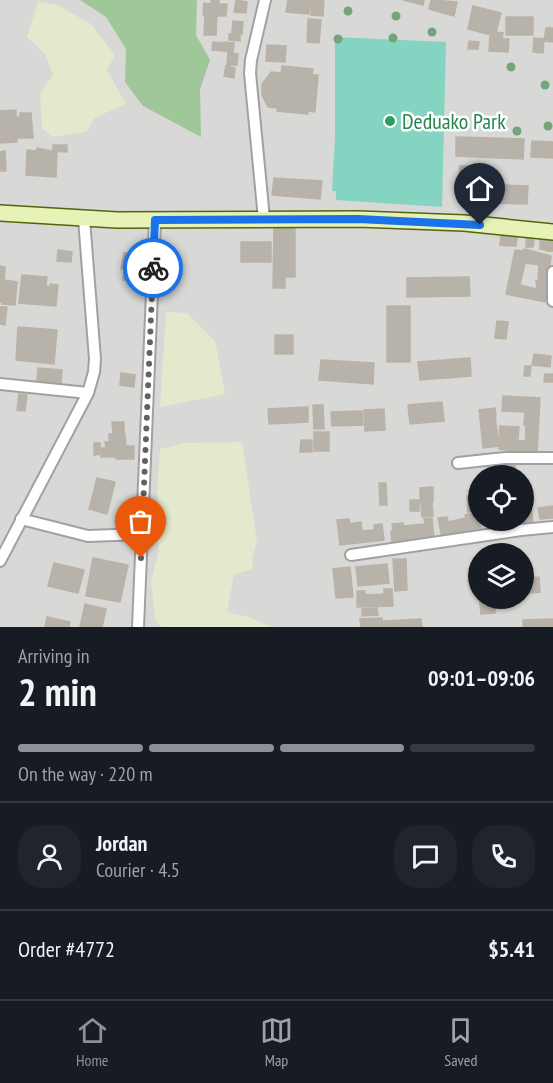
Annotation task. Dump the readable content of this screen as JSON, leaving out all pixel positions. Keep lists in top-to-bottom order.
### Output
{
  "places": ["Deduako Park"],
  "page": {
    "heading": ["2 min", "Arriving in", "09:01–09:06"],
    "panel": [
      "Jordan",
      "Courier · 4.5",
      "Order #4772",
      "$5.41"
    ],
    "bar": "On the way · 220 m",
    "tabs": ["Home", "Map", "Saved"]
  }
}
